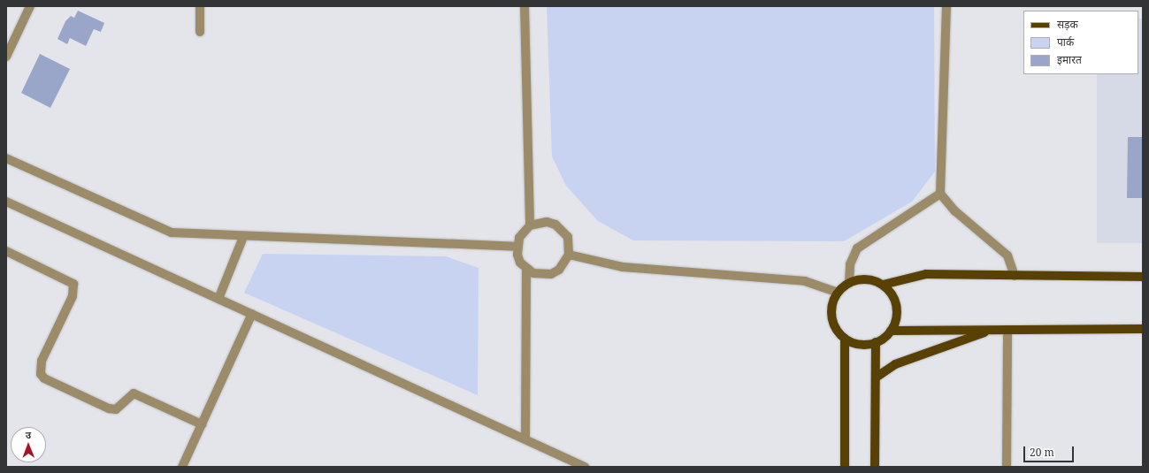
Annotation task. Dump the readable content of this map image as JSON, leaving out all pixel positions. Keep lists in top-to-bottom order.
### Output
{
  "legend": ["सड़क", "पार्क", "इमारत"],
  "scale_bar": "20 m",
  "north": "top"
}
